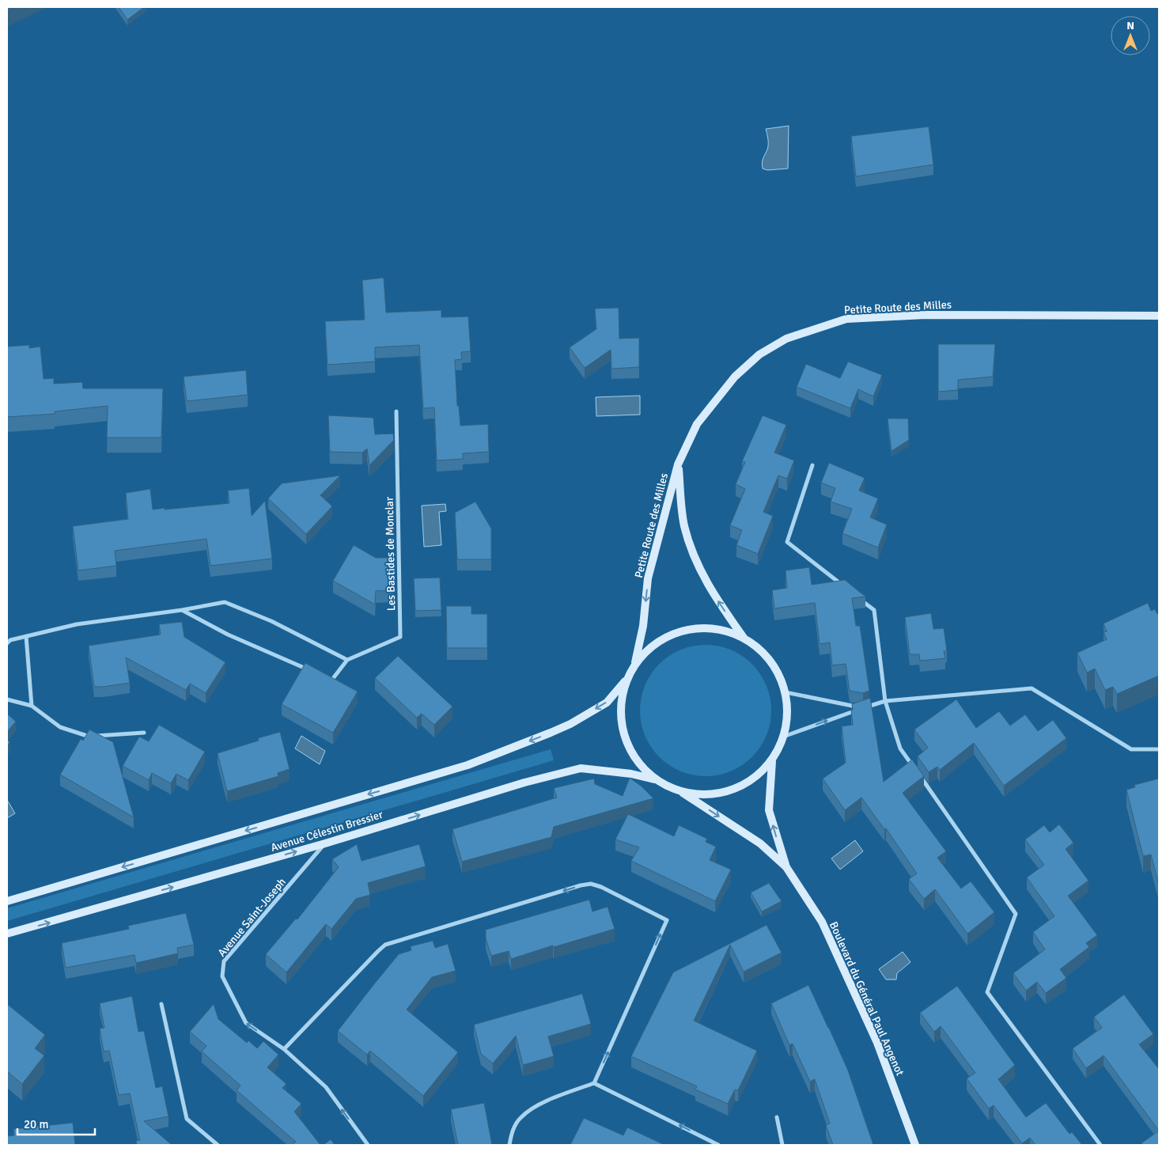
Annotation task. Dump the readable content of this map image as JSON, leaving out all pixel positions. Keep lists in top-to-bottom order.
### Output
{
  "streets": {
    "main road": ["Petite Route des Milles", "Avenue Célestin Bressier", "Boulevard du Général Paul Angenot"],
    "street": ["Les Bastides de Monclar", "Avenue Saint-Joseph"]
  },
  "crossings": [
    ["Avenue Célestin Bressier", "Avenue Saint-Joseph"]
  ],
  "scale_bar": "20 m",
  "north": "top"
}
